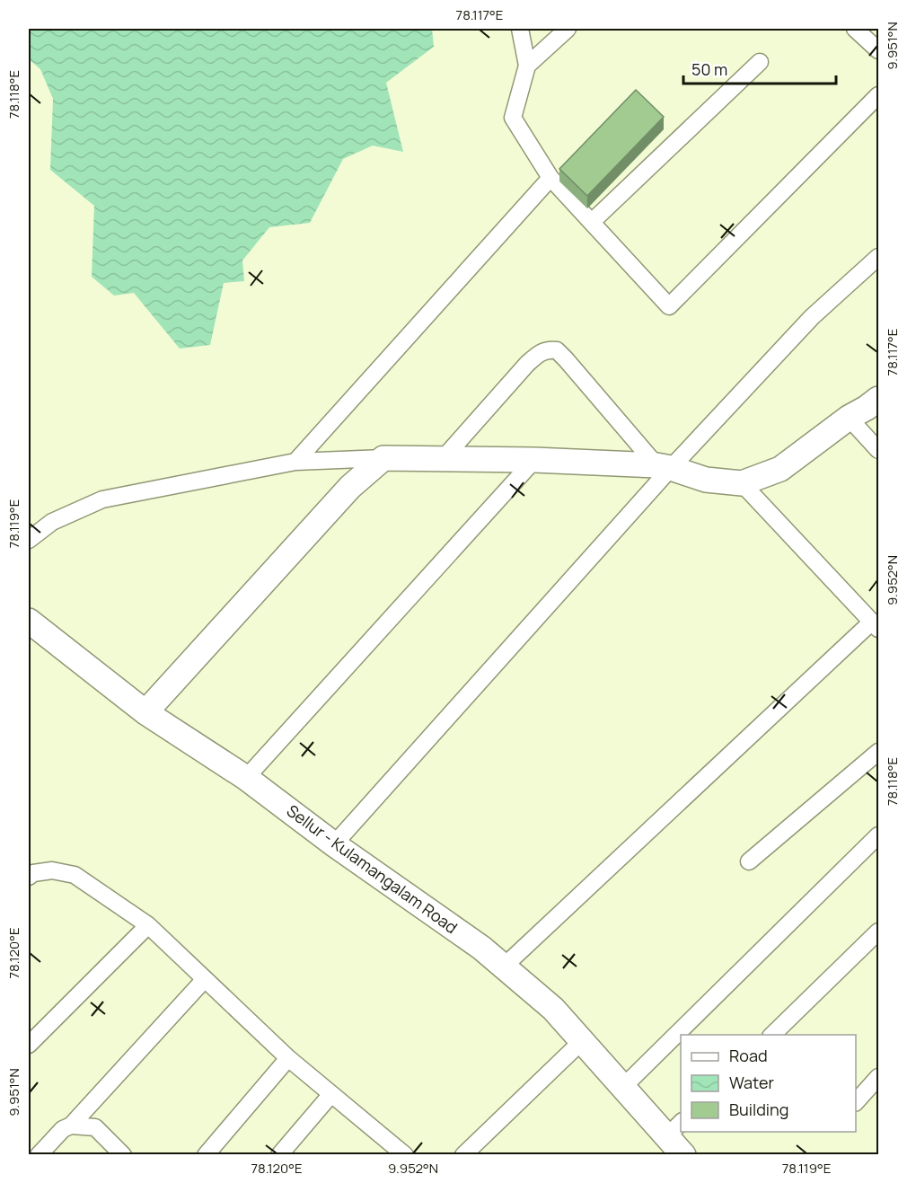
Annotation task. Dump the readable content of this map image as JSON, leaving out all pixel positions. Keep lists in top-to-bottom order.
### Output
{
  "streets": {
    "street": ["Sellur - Kulamangalam Road"]
  },
  "legend": ["Road", "Water", "Building"],
  "scale_bar": "50 m",
  "coordinates": [
    "78.117°E",
    "9.951°N",
    "78.118°E",
    "78.119°E",
    "9.952°N",
    "78.120°E"
  ]
}
